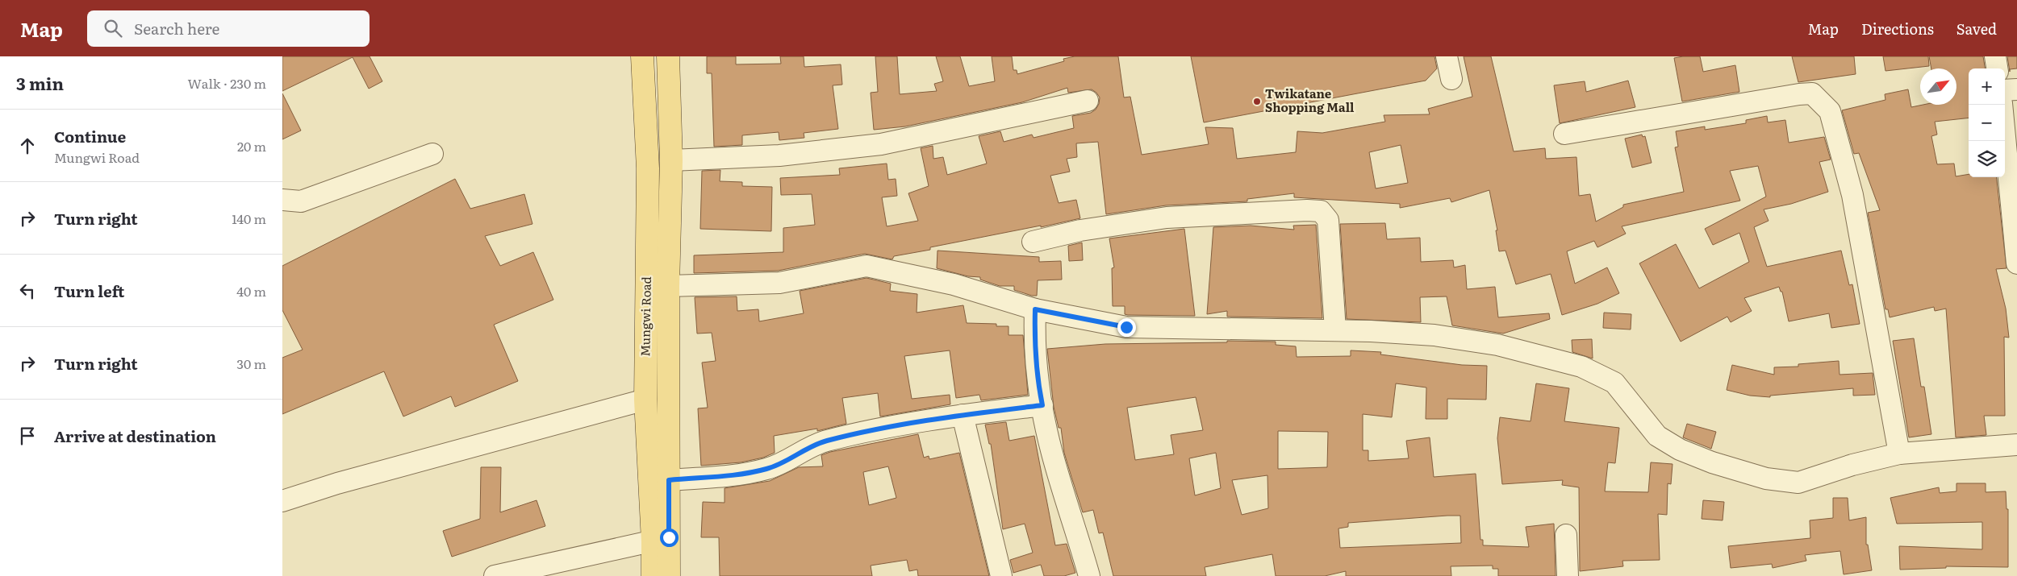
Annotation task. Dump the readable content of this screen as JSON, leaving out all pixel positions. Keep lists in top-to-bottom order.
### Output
{
  "streets": {
    "main road": ["Mungwi Road"]
  },
  "places": ["Twikatane Shopping Mall"],
  "north": "top right",
  "page": {
    "header": "Map",
    "search": "Search here",
    "nav": ["Map", "Directions", "Saved"],
    "heading": ["3 min", "Walk · 230 m"],
    "map_buttons": ["+", "−"],
    "list": [
      ["Continue", "Mungwi Road", "20 m"],
      ["Turn right", "140 m"],
      ["Turn left", "40 m"],
      ["Turn right", "30 m"],
      "Arrive at destination"
    ]
  }
}
